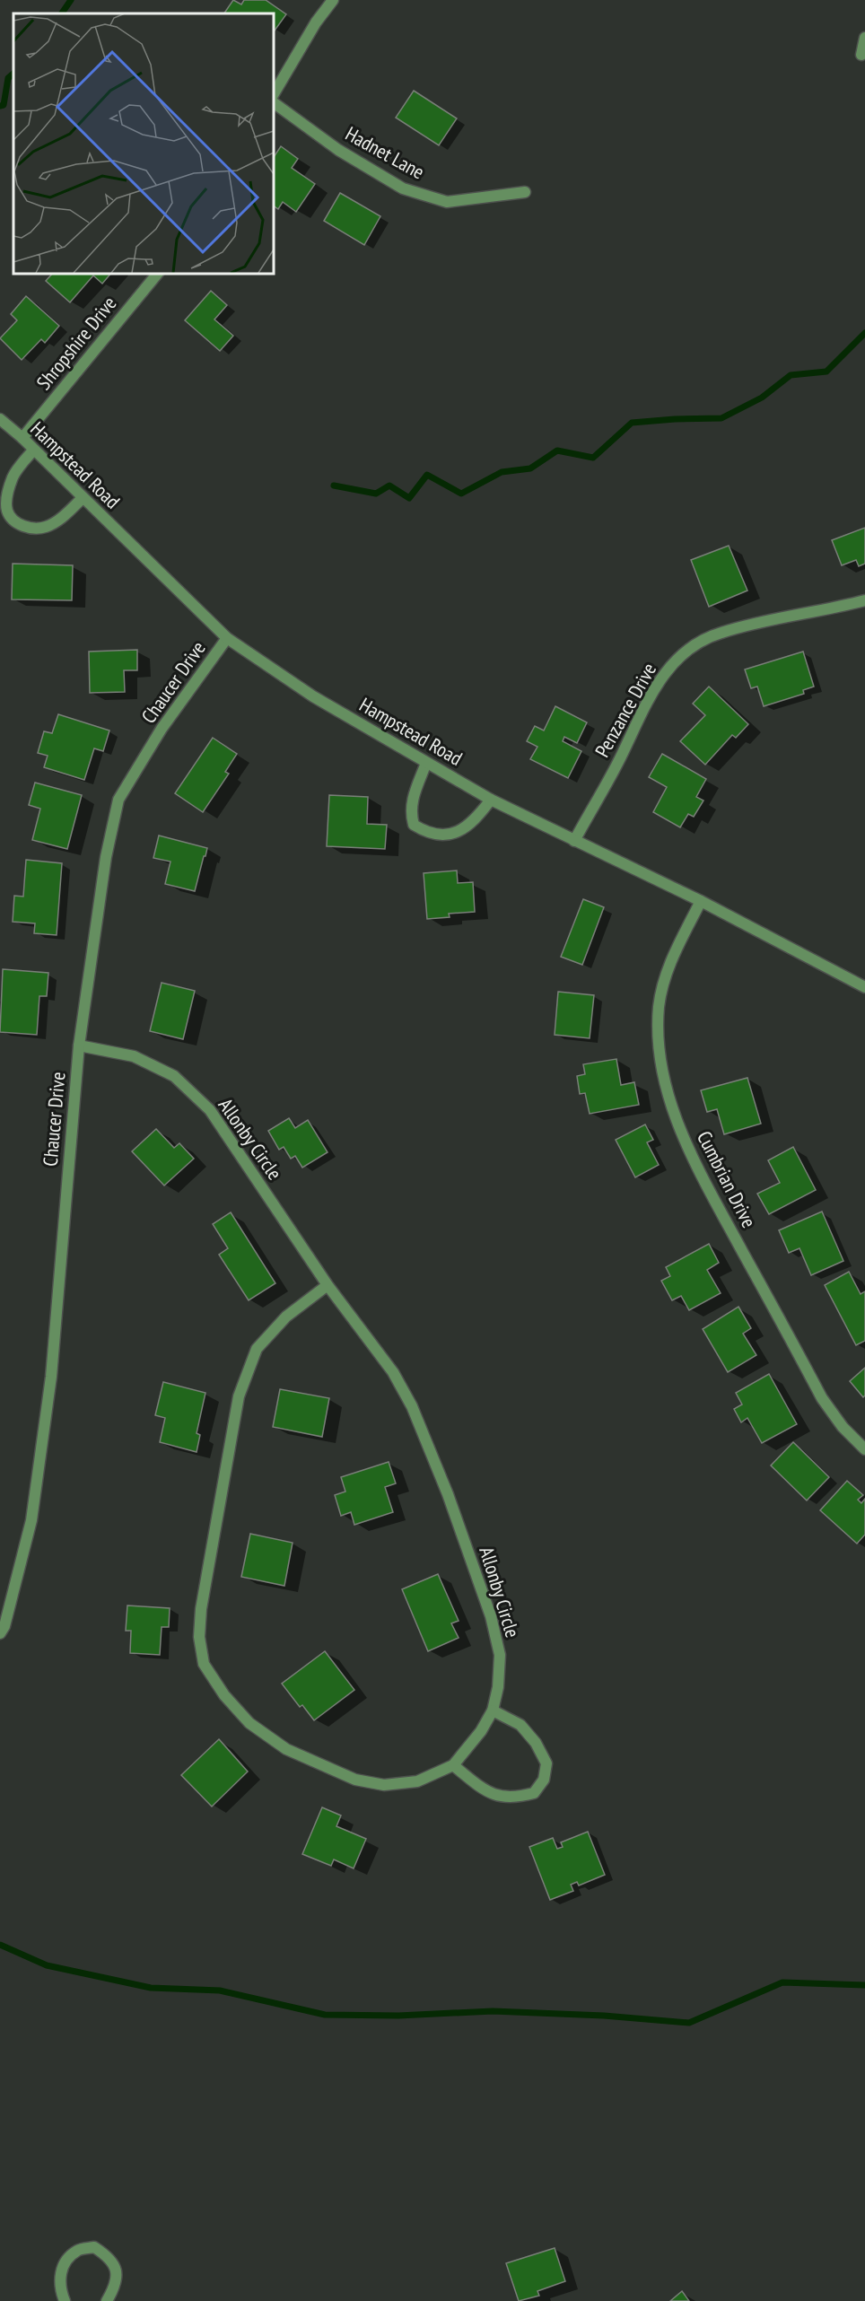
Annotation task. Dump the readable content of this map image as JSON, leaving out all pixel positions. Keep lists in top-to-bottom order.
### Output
{
  "streets": {
    "street": [
      "Hadnet Lane",
      "Shropshire Drive",
      "Hampstead Road",
      "Chaucer Drive",
      "Penzance Drive",
      "Allonby Circle",
      "Cumbrian Drive"
    ]
  },
  "crossings": [
    ["Shropshire Drive", "Hampstead Road"],
    ["Hampstead Road", "Chaucer Drive"],
    ["Hampstead Road", "Penzance Drive"],
    ["Hampstead Road", "Cumbrian Drive"],
    ["Chaucer Drive", "Allonby Circle"]
  ]
}
